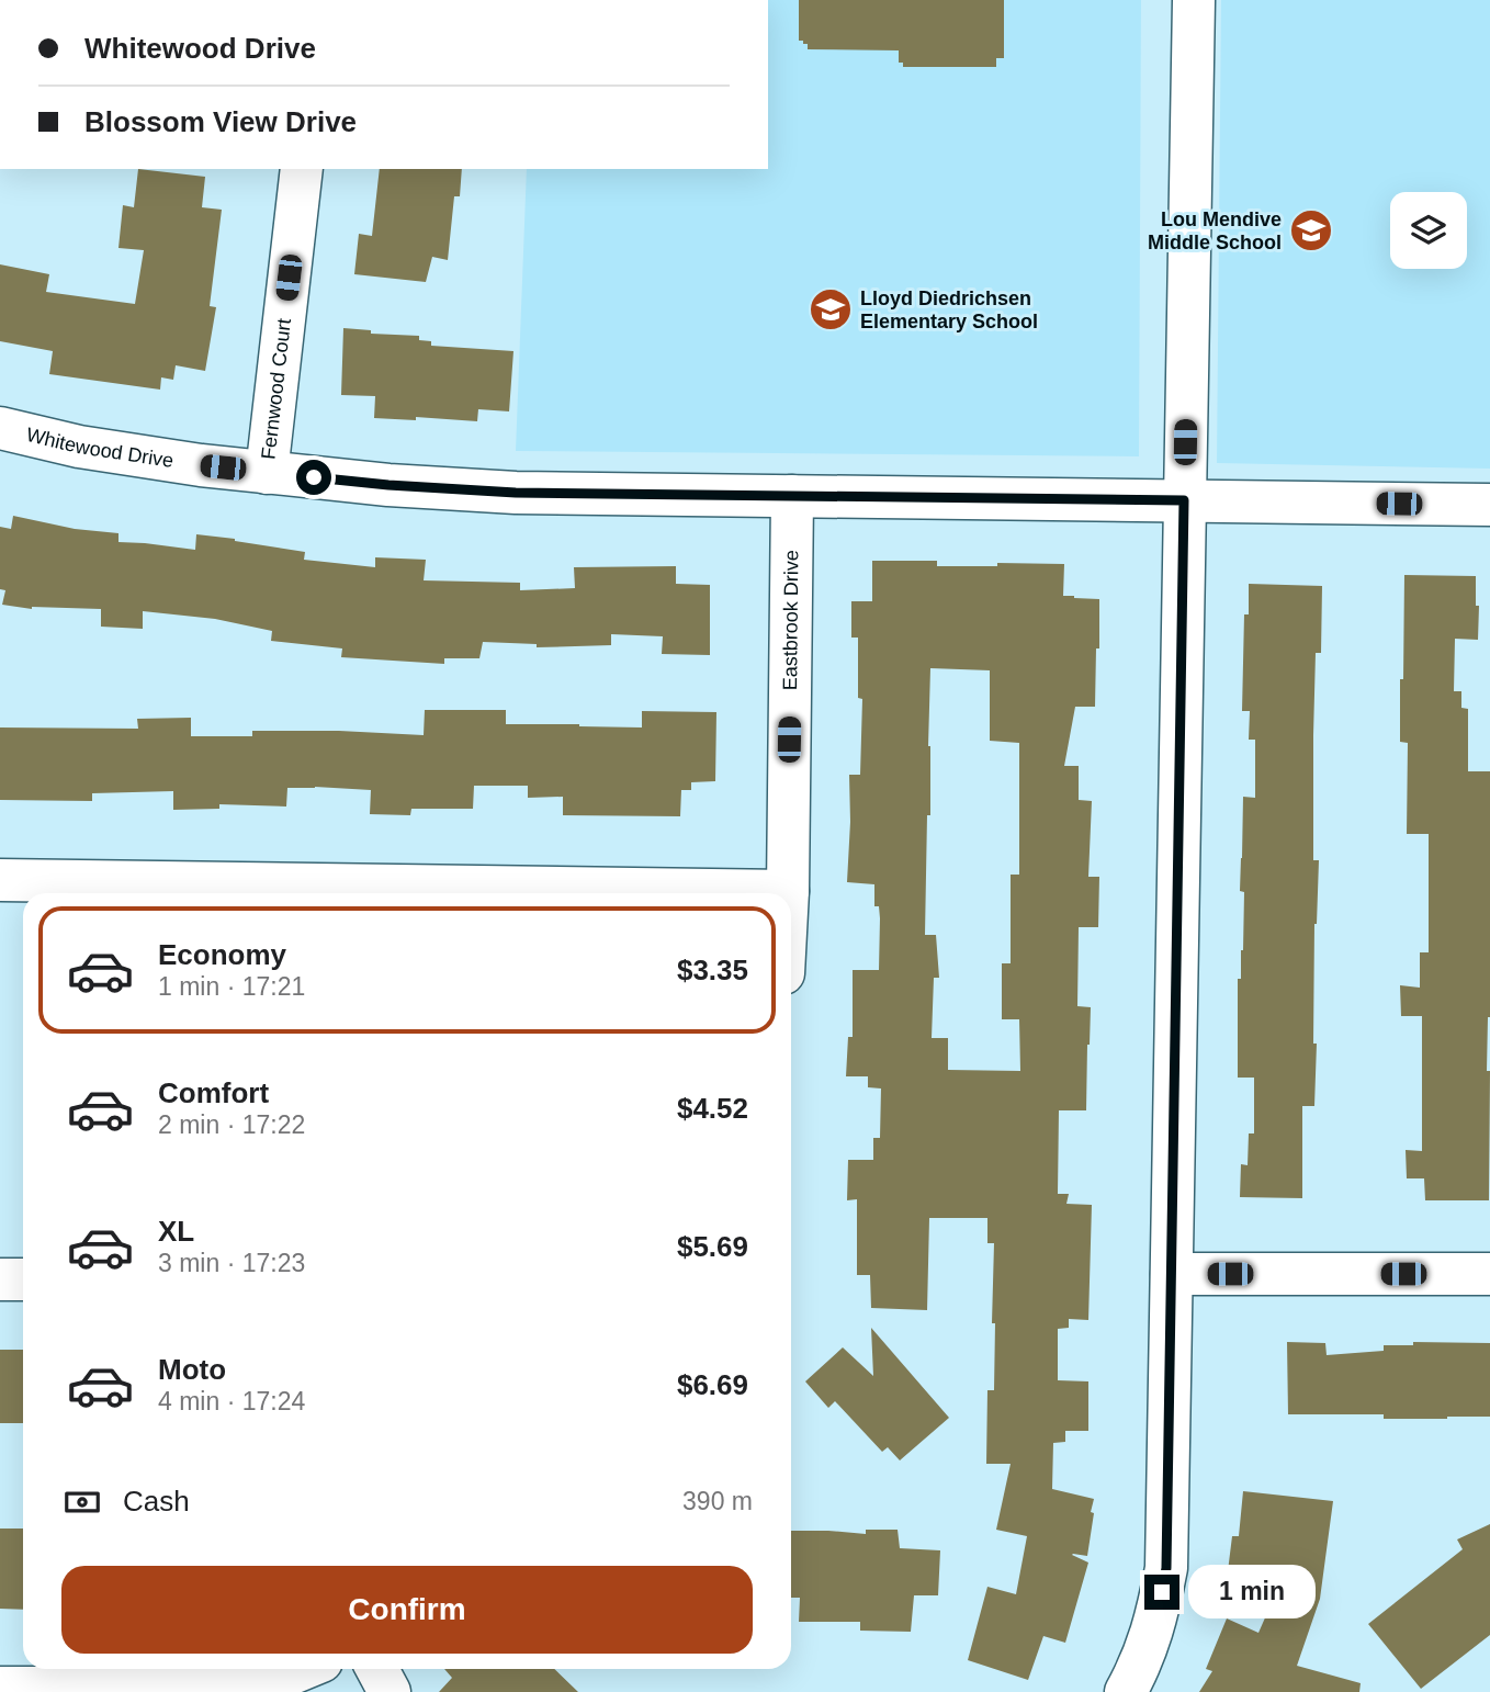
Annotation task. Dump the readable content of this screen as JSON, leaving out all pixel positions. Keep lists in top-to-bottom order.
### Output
{
  "streets": {
    "street": ["Fernwood Court", "Whitewood Drive", "Eastbrook Drive"]
  },
  "crossings": [
    ["Fernwood Court", "Whitewood Drive"],
    ["Whitewood Drive", "Eastbrook Drive"]
  ],
  "places": {
    "school or university": ["Lou Mendive Middle School", "Lloyd Diedrichsen Elementary School"]
  },
  "page": {
    "banner": ["Whitewood Drive", "Blossom View Drive"],
    "list": [
      {
        "name": "Economy",
        "note": "1 min · 17:21",
        "value": "$3.35"
      },
      {
        "name": "Comfort",
        "note": "2 min · 17:22",
        "value": "$4.52"
      },
      {
        "name": "XL",
        "note": "3 min · 17:23",
        "value": "$5.69"
      },
      {
        "name": "Moto",
        "note": "4 min · 17:24",
        "value": "$6.69"
      }
    ],
    "pay": ["Cash", "390 m"],
    "buttons": "Confirm",
    "bubble": "1 min"
  }
}
